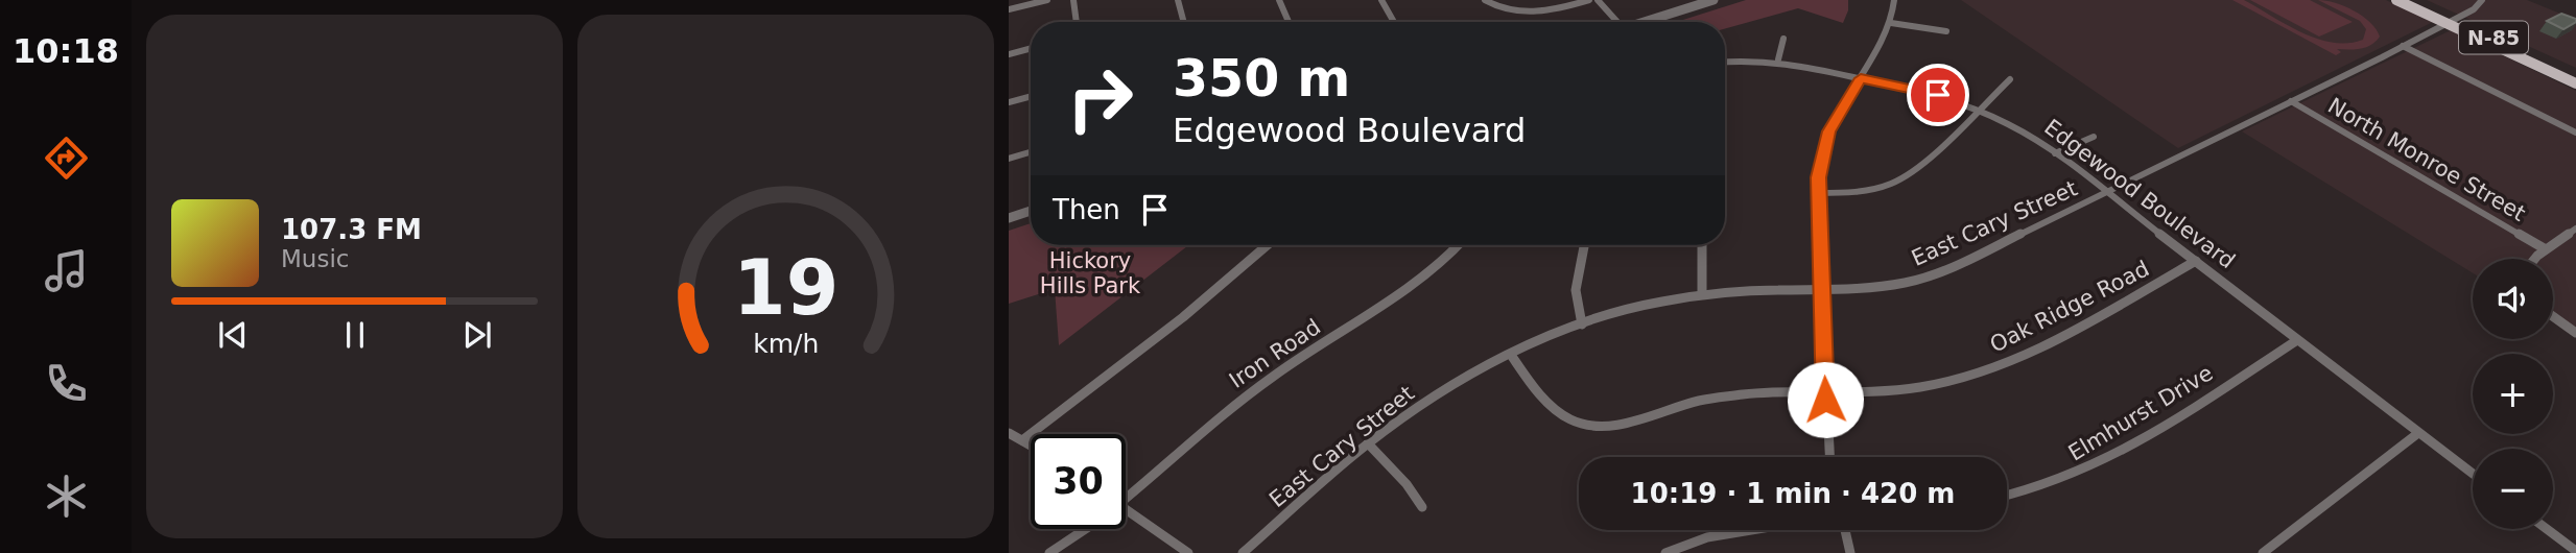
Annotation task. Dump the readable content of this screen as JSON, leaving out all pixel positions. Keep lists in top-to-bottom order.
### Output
{
  "streets": {
    "main road": ["N-85"],
    "street": [
      "North Monroe Street",
      "Edgewood Boulevard",
      "East Cary Street",
      "Oak Ridge Road",
      "Iron Road",
      "Elmhurst Drive"
    ]
  },
  "crossings": [
    ["N-85", "East Cary Street"],
    ["North Monroe Street", "East Cary Street"],
    ["Edgewood Boulevard", "East Cary Street"],
    ["Edgewood Boulevard", "Oak Ridge Road"],
    ["Edgewood Boulevard", "Elmhurst Drive"],
    ["East Cary Street", "Oak Ridge Road"]
  ],
  "parks": ["Hickory Hills Park"],
  "page": {
    "tabs": "10:18",
    "turn": ["350 m", "Edgewood Boulevard"],
    "then": "Then",
    "song": ["107.3 FM", "Music"],
    "map_buttons": ["+", "−"],
    "limit": "30",
    "trip": "10:19 · 1 min · 420 m",
    "gauge": ["19", "km/h"]
  }
}
